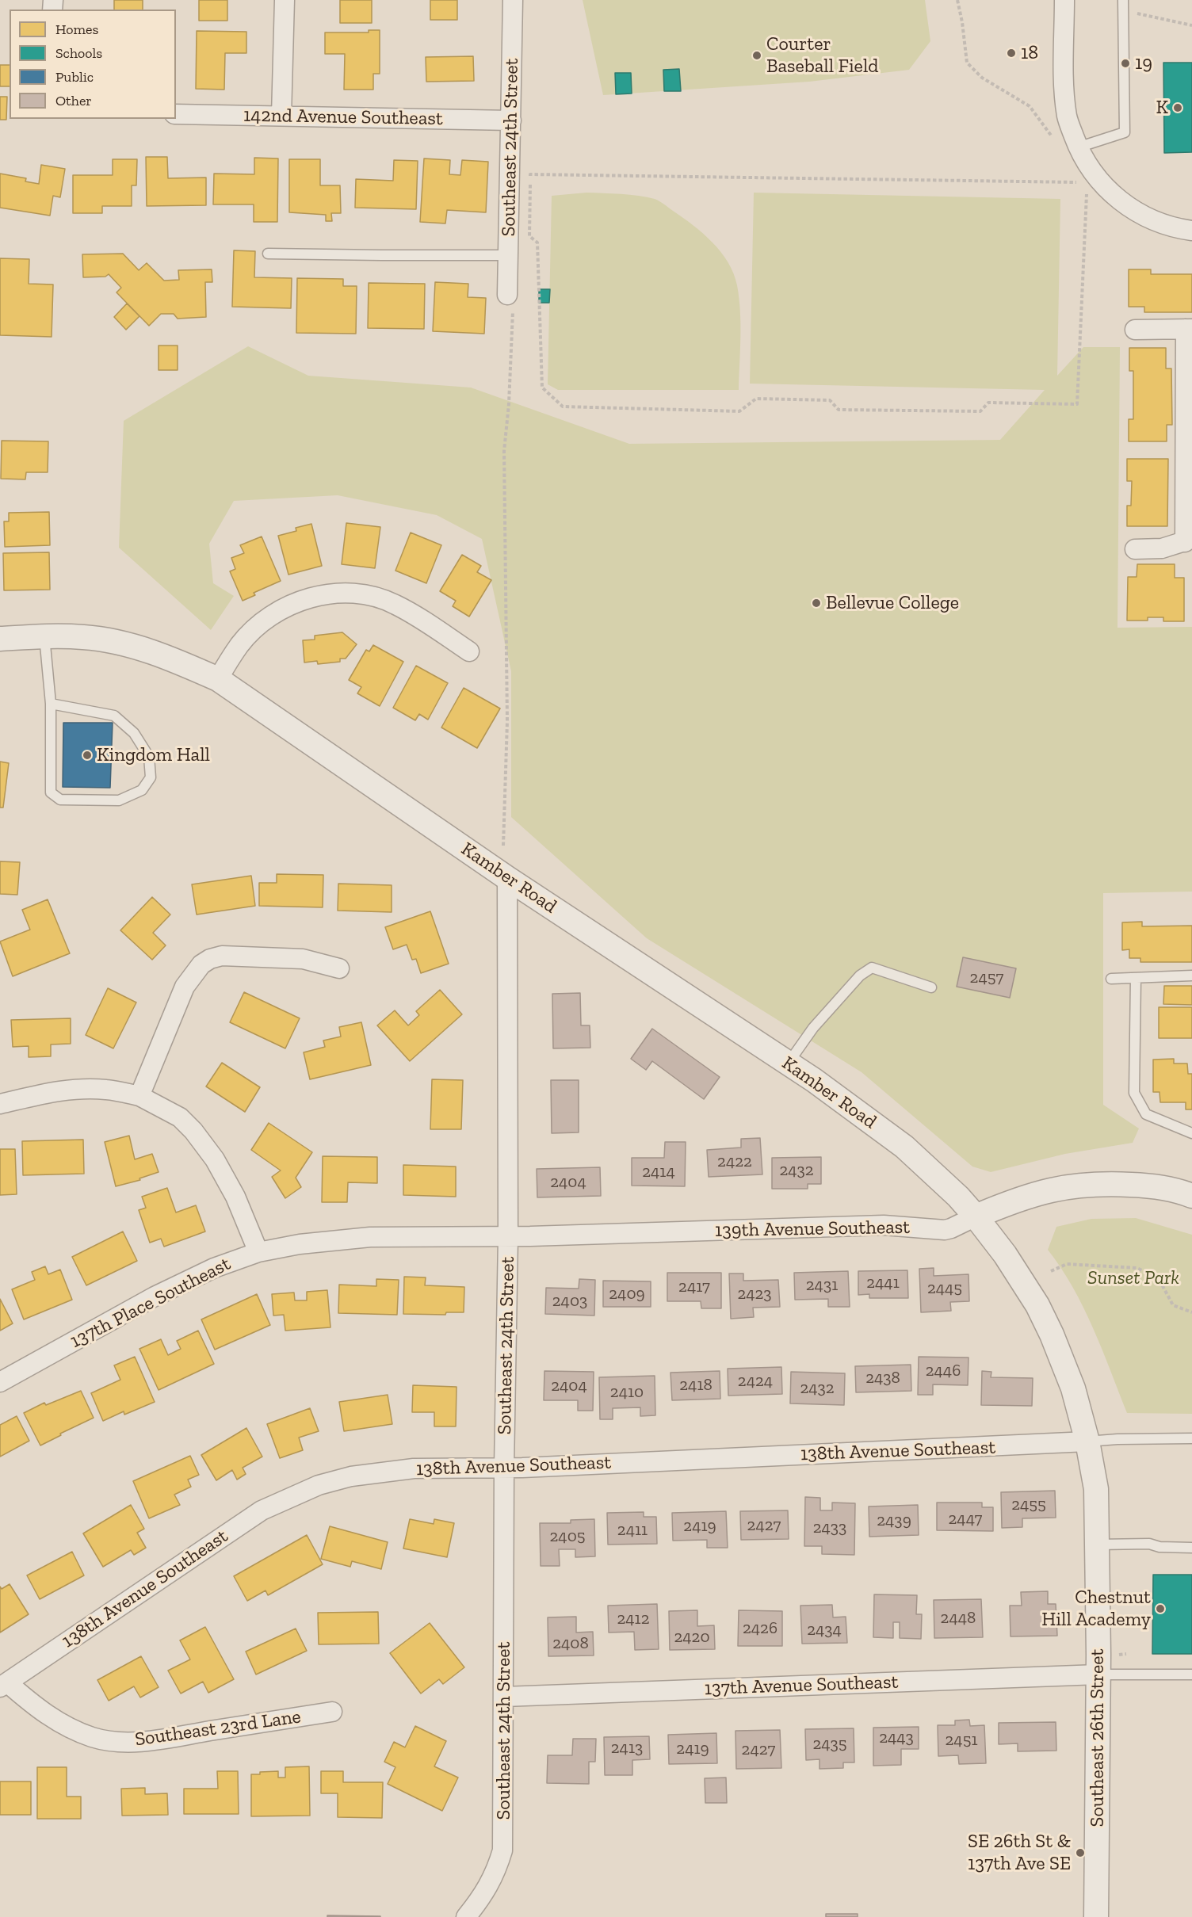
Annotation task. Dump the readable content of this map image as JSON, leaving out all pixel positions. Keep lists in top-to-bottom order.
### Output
{
  "streets": {
    "street": [
      "142nd Avenue Southeast",
      "Southeast 24th Street",
      "Kamber Road",
      "139th Avenue Southeast",
      "137th Place Southeast",
      "138th Avenue Southeast",
      "137th Avenue Southeast",
      "Southeast 23rd Lane",
      "Southeast 26th Street"
    ]
  },
  "crossings": [
    ["142nd Avenue Southeast", "Southeast 24th Street"],
    ["Southeast 24th Street", "Kamber Road"],
    ["Southeast 24th Street", "139th Avenue Southeast"],
    ["Southeast 24th Street", "137th Place Southeast"],
    ["Southeast 24th Street", "138th Avenue Southeast"],
    ["Southeast 24th Street", "137th Avenue Southeast"],
    ["Kamber Road", "139th Avenue Southeast"],
    ["Kamber Road", "Southeast 26th Street"],
    ["139th Avenue Southeast", "137th Place Southeast"],
    ["139th Avenue Southeast", "Southeast 26th Street"],
    ["138th Avenue Southeast", "Southeast 23rd Lane"],
    ["138th Avenue Southeast", "Southeast 26th Street"],
    ["137th Avenue Southeast", "Southeast 26th Street"]
  ],
  "parks": ["Sunset Park"],
  "places": [
    "18",
    "Courter Baseball Field",
    "19",
    "K",
    "Bellevue College",
    "Kingdom Hall",
    "Chestnut Hill Academy",
    "SE 26th St & 137th Ave SE"
  ],
  "house_numbers": [
    "2457",
    "2422",
    "2432",
    "2414",
    "2404",
    "2441",
    "2431",
    "2417",
    "2445",
    "2409",
    "2423",
    "2403",
    "2446",
    "2438",
    "2424",
    "2418",
    "2404",
    "2432",
    "2410",
    "2455",
    "2447",
    "2439",
    "2427",
    "2419",
    "2433",
    "2411",
    "2405",
    "2448",
    "2412",
    "2426",
    "2434",
    "2420",
    "2408",
    "2443",
    "2451",
    "2435",
    "2413",
    "2419",
    "2427"
  ],
  "legend": [
    "Homes",
    "Schools",
    "Public",
    "Other"
  ]
}
